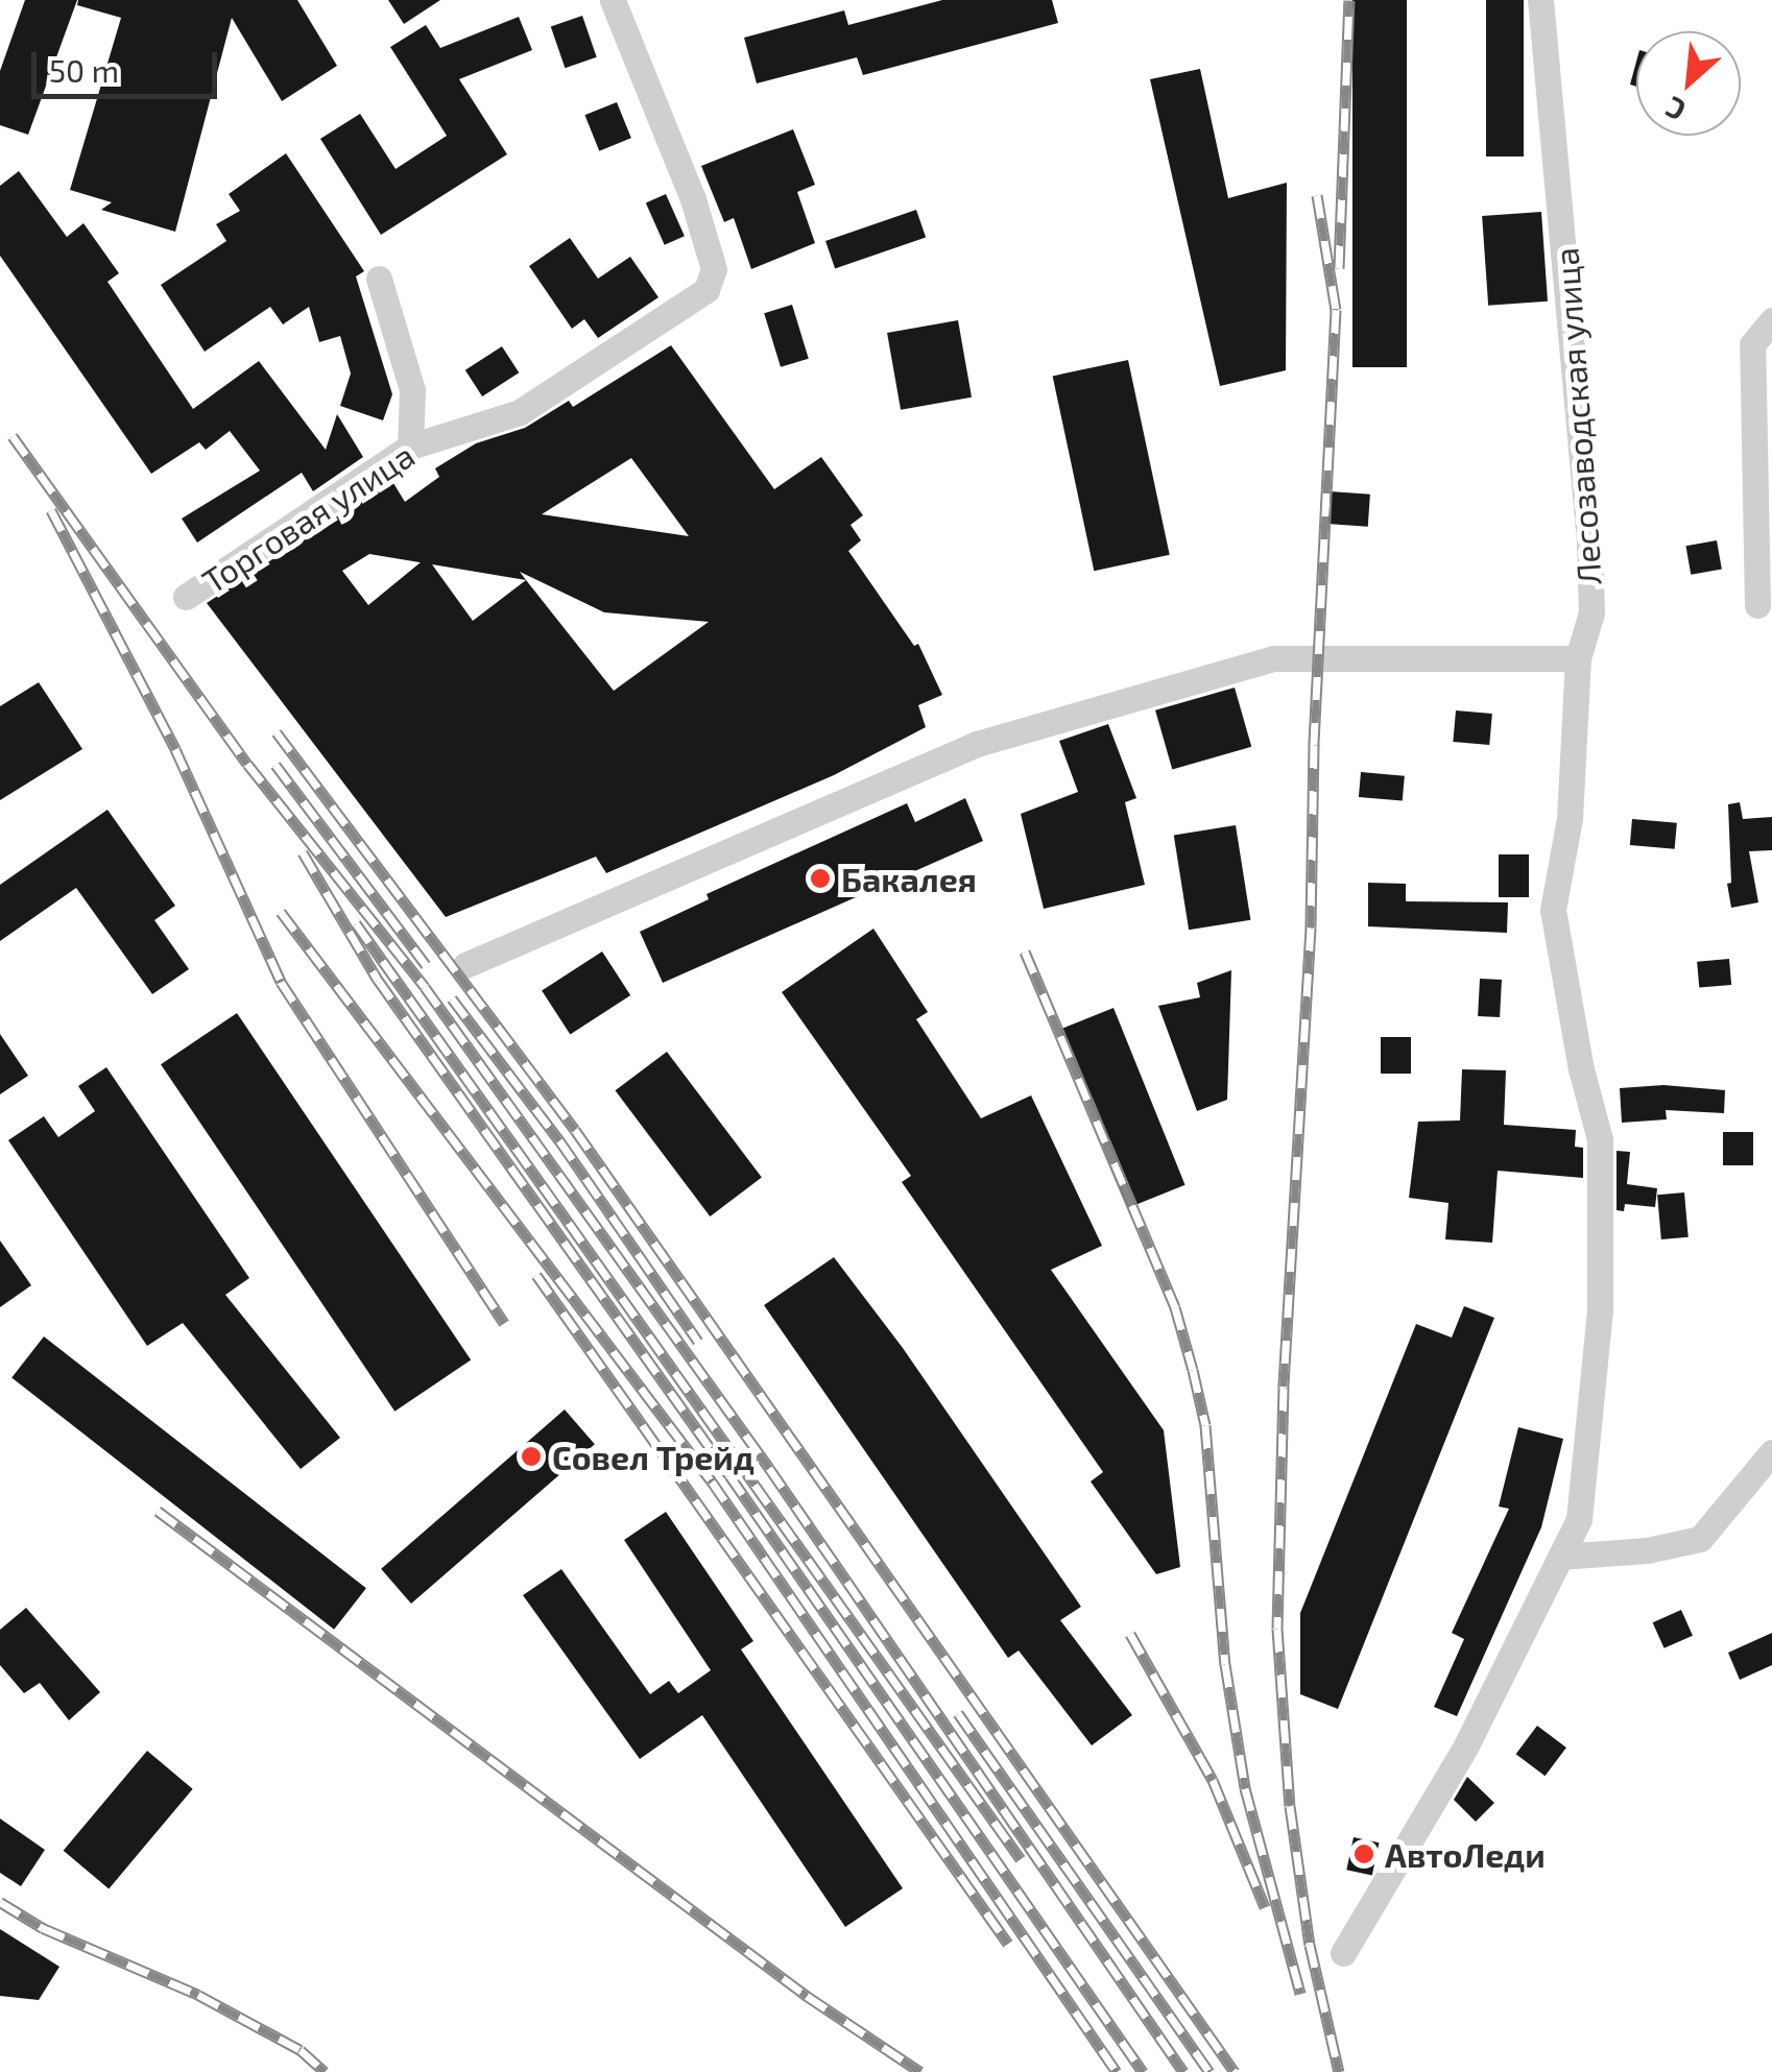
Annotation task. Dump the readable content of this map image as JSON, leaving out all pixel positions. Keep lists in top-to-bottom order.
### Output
{
  "streets": {
    "street": ["Лесозаводская улица", "Торговая улица"]
  },
  "places": ["Бакалея", "Совел Трейд", "АвтоЛеди"],
  "scale_bar": "50 m",
  "north": "bottom left"
}
